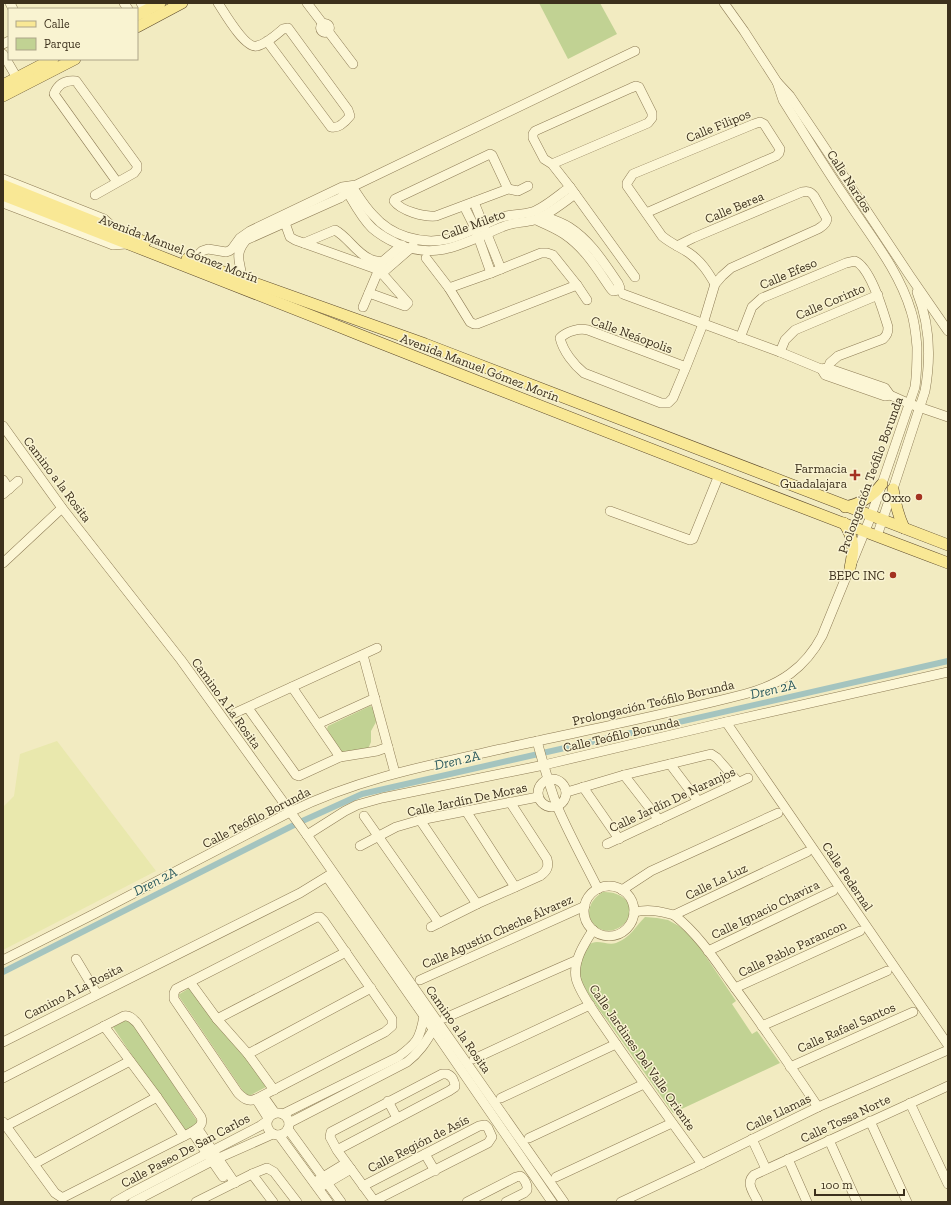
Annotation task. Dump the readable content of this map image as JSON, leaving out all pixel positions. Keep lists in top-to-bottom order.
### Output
{
  "streets": {
    "main road": ["Avenida Manuel Gómez Morín"],
    "street": [
      "Calle Filipos",
      "Calle Nardos",
      "Calle Berea",
      "Calle Mileto",
      "Calle Efeso",
      "Calle Corinto",
      "Calle Neáopolis",
      "Prolongación Teófilo Borunda",
      "Camino a la Rosita",
      "Camino A La Rosita",
      "Calle Teófilo Borunda",
      "Calle Jardín De Moras",
      "Calle Jardín De Naranjos",
      "Calle Pedernal",
      "Calle La Luz",
      "Calle Ignacio Chavira",
      "Calle Agustín Cheche Álvarez",
      "Calle Pablo Parancon",
      "Calle Rafael Santos",
      "Calle Jardines Del Valle Oriente",
      "Calle Llamas",
      "Calle Tossa Norte",
      "Calle Región de Asís",
      "Calle Paseo De San Carlos"
    ]
  },
  "crossings": [
    ["Calle Nardos", "Prolongación Teófilo Borunda"],
    ["Avenida Manuel Gómez Morín", "Prolongación Teófilo Borunda"],
    ["Calle Efeso", "Calle Corinto"],
    ["Prolongación Teófilo Borunda", "Calle Teófilo Borunda"],
    ["Camino a la Rosita", "Camino A La Rosita"],
    ["Camino a la Rosita", "Calle Paseo De San Carlos"],
    ["Camino A La Rosita", "Calle Teófilo Borunda"],
    ["Camino A La Rosita", "Calle Paseo De San Carlos"],
    ["Calle Teófilo Borunda", "Calle Pedernal"],
    ["Calle La Luz", "Calle Agustín Cheche Álvarez"],
    ["Calle Jardines Del Valle Oriente", "Calle Llamas"]
  ],
  "water": ["Dren 2A"],
  "places": {
    "health": ["Farmacia Guadalajara"],
    "other": ["Oxxo", "BEPC INC"]
  },
  "legend": ["Calle", "Parque"],
  "scale_bar": "100 m"
}
